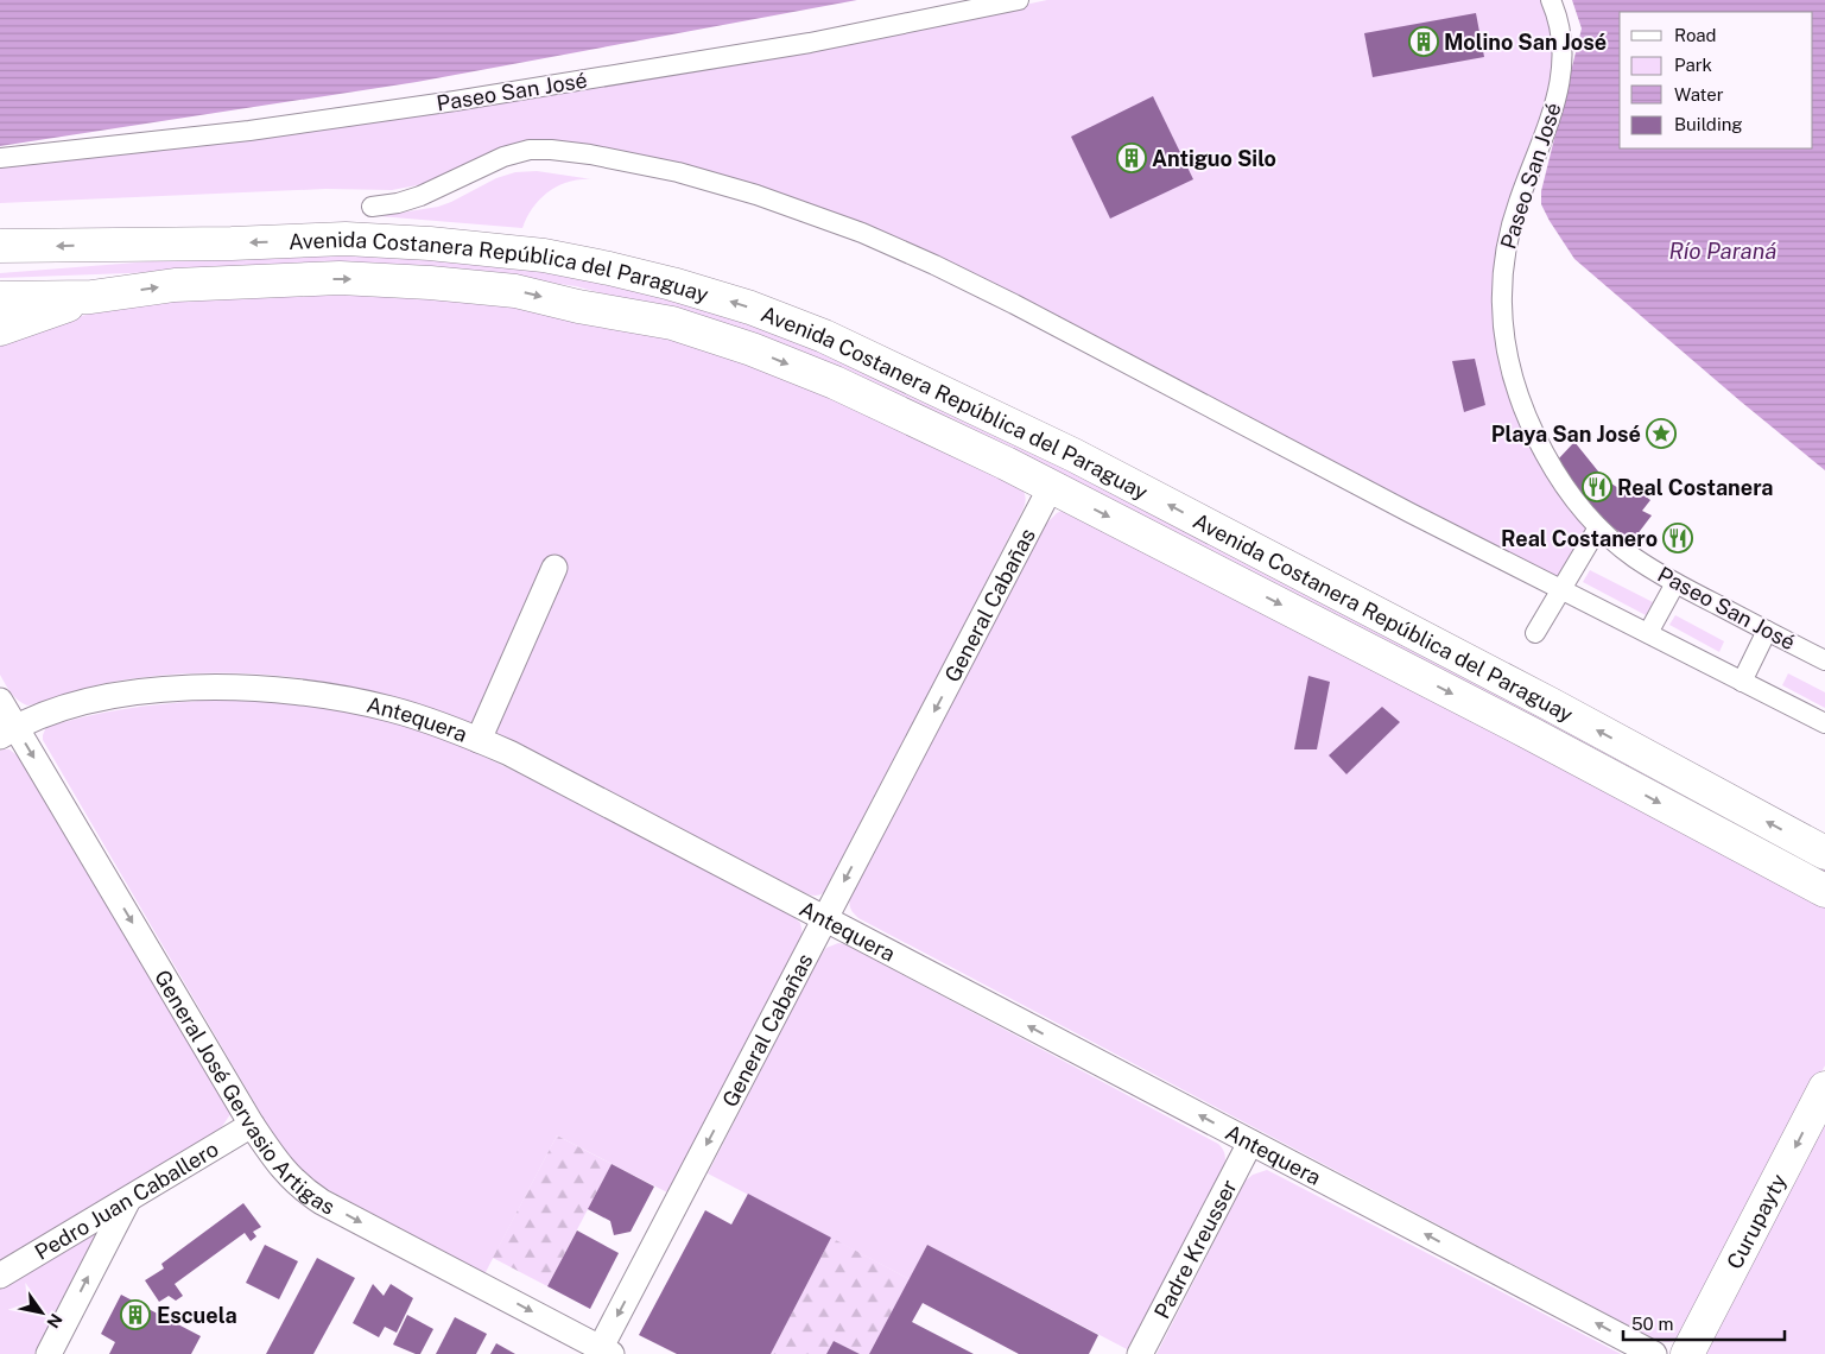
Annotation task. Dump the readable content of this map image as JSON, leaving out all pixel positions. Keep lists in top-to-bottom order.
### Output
{
  "streets": {
    "main road": ["Avenida Costanera República del Paraguay", "Curupayty"],
    "street": [
      "Paseo San José",
      "General Cabañas",
      "Antequera",
      "General José Gervasio Artigas",
      "Pedro Juan Caballero",
      "Padre Kreusser"
    ]
  },
  "crossings": [
    ["Avenida Costanera República del Paraguay", "General Cabañas"],
    ["General Cabañas", "Antequera"],
    ["General Cabañas", "General José Gervasio Artigas"],
    ["Antequera", "General José Gervasio Artigas"],
    ["Antequera", "Padre Kreusser"],
    ["General José Gervasio Artigas", "Pedro Juan Caballero"]
  ],
  "one_way": [
    "General Cabañas",
    "Antequera",
    "General José Gervasio Artigas",
    "Curupayty"
  ],
  "water": ["Río Paraná"],
  "places": {
    "building": ["Molino San José", "Antiguo Silo", "Escuela"],
    "place": ["Playa San José"],
    "restaurant": ["Real Costanera", "Real Costanero"]
  },
  "legend": [
    "Road",
    "Park",
    "Water",
    "Building"
  ],
  "scale_bar": "50 m",
  "north": "bottom right"
}
